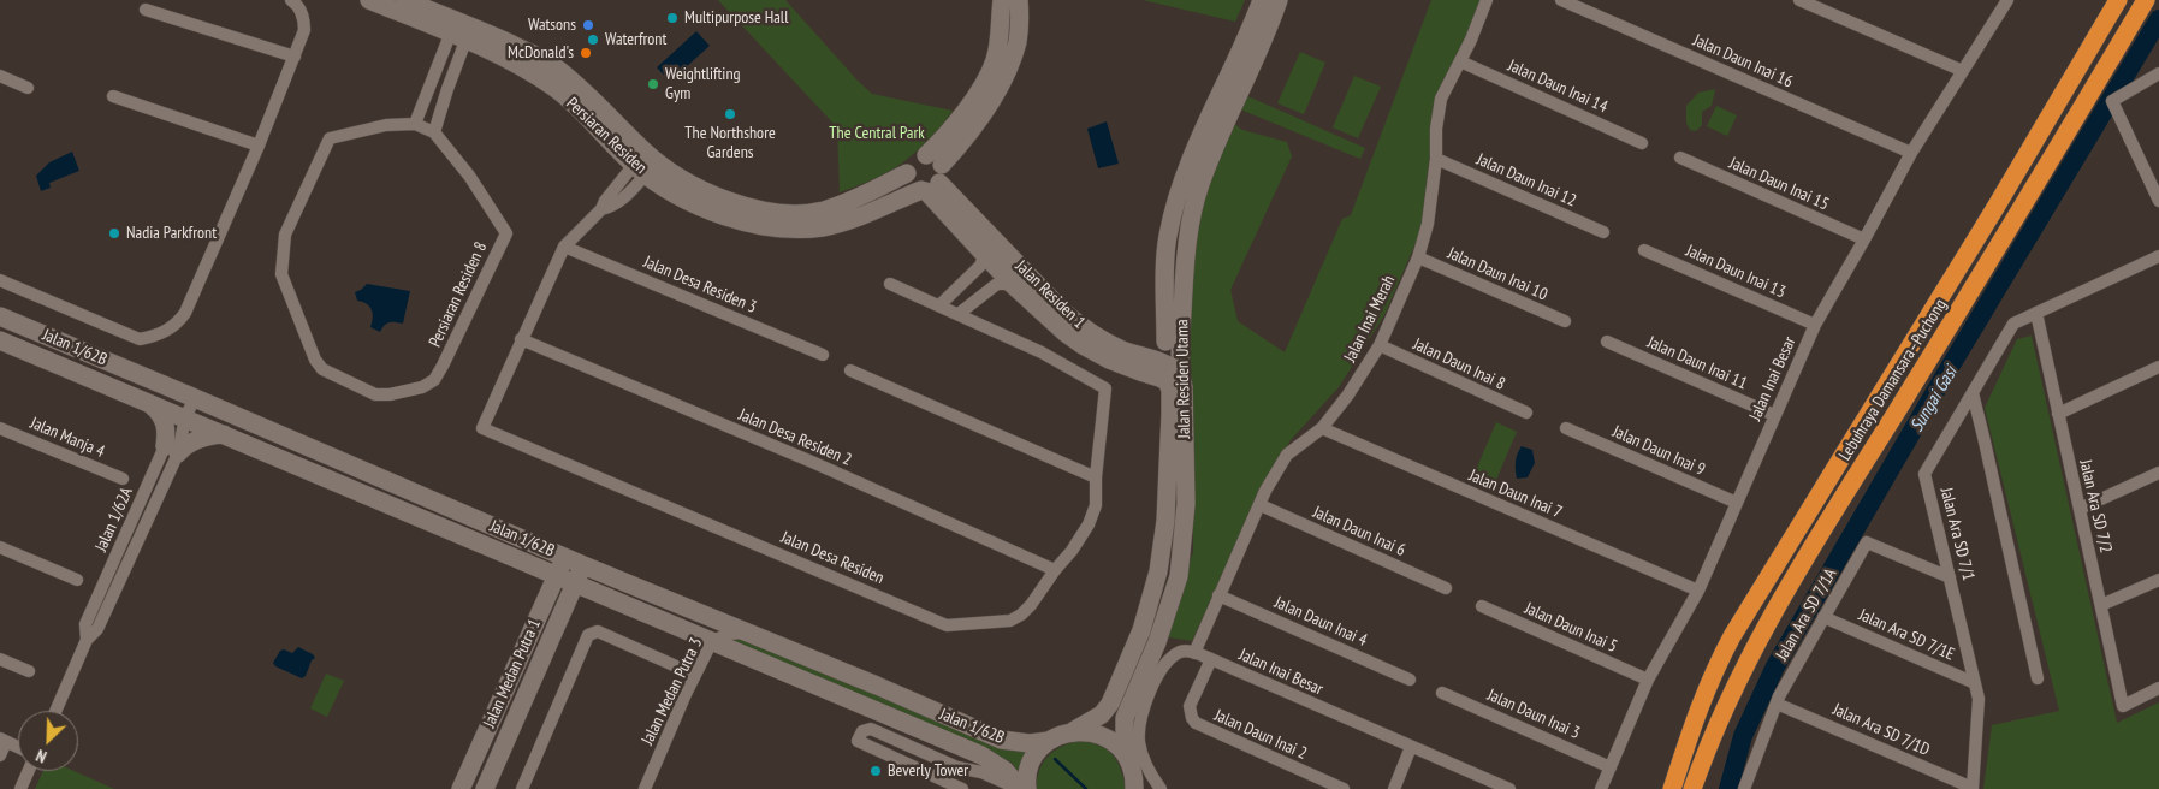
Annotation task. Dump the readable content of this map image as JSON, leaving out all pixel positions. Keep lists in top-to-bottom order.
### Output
{
  "streets": {
    "highway": ["Lebuhraya Damansara–Puchong"],
    "street": [
      "Jalan Daun Inai 16",
      "Jalan Daun Inai 14",
      "Persiaran Residen",
      "Jalan Daun Inai 12",
      "Jalan Daun Inai 15",
      "Jalan Daun Inai 13",
      "Jalan Daun Inai 10",
      "Jalan Desa Residen 3",
      "Persiaran Residen 8",
      "Jalan Residen 1",
      "Jalan Inai Merah",
      "Jalan 1/62B",
      "Jalan Daun Inai 11",
      "Jalan Daun Inai 8",
      "Jalan Residen Utama",
      "Jalan Inai Besar",
      "Jalan Manja 4",
      "Jalan Desa Residen 2",
      "Jalan Daun Inai 9",
      "Jalan Daun Inai 7",
      "Jalan Ara SD 7/2",
      "Jalan 1/62A",
      "Jalan Daun Inai 6",
      "Jalan Ara SD 7/1",
      "Jalan Desa Residen",
      "Jalan Ara SD 7/1A",
      "Jalan Daun Inai 4",
      "Jalan Daun Inai 5",
      "Jalan Ara SD 7/1E",
      "Jalan Medan Putra 1",
      "Jalan Medan Putra 3",
      "Jalan Daun Inai 3",
      "Jalan Ara SD 7/1D",
      "Jalan Daun Inai 2"
    ]
  },
  "crossings": [
    ["Jalan Daun Inai 16", "Jalan Inai Besar"],
    ["Jalan Daun Inai 14", "Jalan Inai Merah"],
    ["Persiaran Residen", "Jalan Residen 1"],
    ["Persiaran Residen", "Jalan Desa Residen"],
    ["Jalan Daun Inai 12", "Jalan Inai Merah"],
    ["Jalan Daun Inai 15", "Jalan Inai Besar"],
    ["Jalan Daun Inai 13", "Jalan Inai Besar"],
    ["Jalan Daun Inai 10", "Jalan Inai Merah"],
    ["Jalan Desa Residen 3", "Jalan Desa Residen"],
    ["Jalan Residen 1", "Jalan Residen Utama"],
    ["Jalan Inai Merah", "Jalan Daun Inai 8"],
    ["Jalan Inai Merah", "Jalan Inai Besar"],
    ["Jalan Inai Merah", "Jalan Daun Inai 7"],
    ["Jalan Inai Merah", "Jalan Daun Inai 6"],
    ["Jalan Inai Merah", "Jalan Daun Inai 4"],
    ["Jalan 1/62B", "Jalan Residen Utama"],
    ["Jalan 1/62B", "Jalan 1/62A"],
    ["Jalan 1/62B", "Jalan Medan Putra 1"],
    ["Jalan 1/62B", "Jalan Medan Putra 3"],
    ["Jalan Daun Inai 11", "Jalan Inai Besar"],
    ["Jalan Inai Besar", "Jalan Daun Inai 9"],
    ["Jalan Inai Besar", "Jalan Daun Inai 7"],
    ["Jalan Inai Besar", "Jalan Daun Inai 5"],
    ["Jalan Inai Besar", "Jalan Daun Inai 3"],
    ["Jalan Inai Besar", "Jalan Daun Inai 2"],
    ["Jalan Desa Residen 2", "Jalan Desa Residen"],
    ["Jalan Ara SD 7/2", "Jalan Ara SD 7/1"],
    ["Jalan Ara SD 7/1", "Jalan Ara SD 7/1A"],
    ["Jalan Ara SD 7/1", "Jalan Ara SD 7/1E"],
    ["Jalan Ara SD 7/1", "Jalan Ara SD 7/1D"],
    ["Jalan Ara SD 7/1A", "Jalan Ara SD 7/1E"],
    ["Jalan Ara SD 7/1A", "Jalan Ara SD 7/1D"]
  ],
  "water": ["Sungai Gasi"],
  "parks": ["The Central Park"],
  "places": [
    "Multipurpose Hall",
    "Watsons",
    "Waterfront",
    "McDonald's",
    "Weightlifting Gym",
    "The Northshore Gardens",
    "Nadia Parkfront",
    "Beverly Tower"
  ],
  "north": "bottom left"
}
